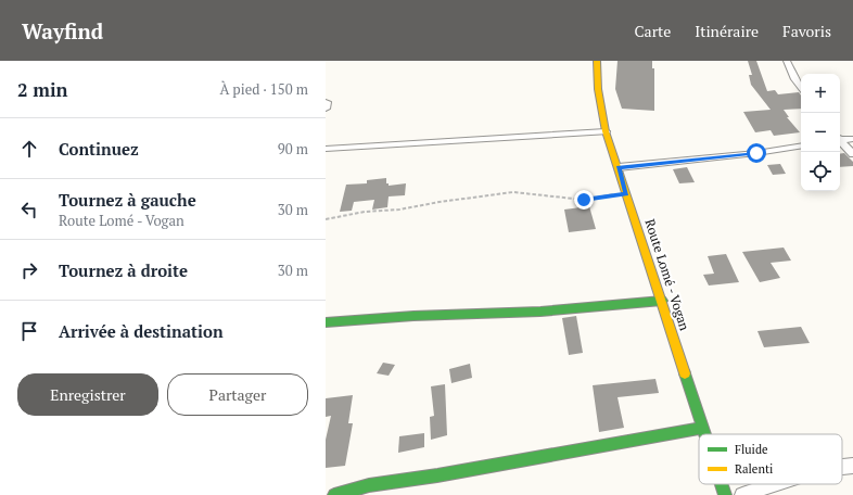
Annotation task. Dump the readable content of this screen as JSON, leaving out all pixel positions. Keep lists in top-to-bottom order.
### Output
{
  "streets": {
    "main road": ["Route Lomé - Vogan"]
  },
  "legend": ["Fluide", "Ralenti"],
  "page": {
    "header": "Wayfind",
    "nav": ["Carte", "Itinéraire", "Favoris"],
    "heading": ["2 min", "À pied · 150 m"],
    "map_buttons": ["+", "−"],
    "list": [
      ["Continuez", "90 m"],
      ["Tournez à gauche", "Route Lomé - Vogan", "30 m"],
      ["Tournez à droite", "30 m"],
      "Arrivée à destination"
    ],
    "buttons": ["Enregistrer", "Partager"]
  }
}
